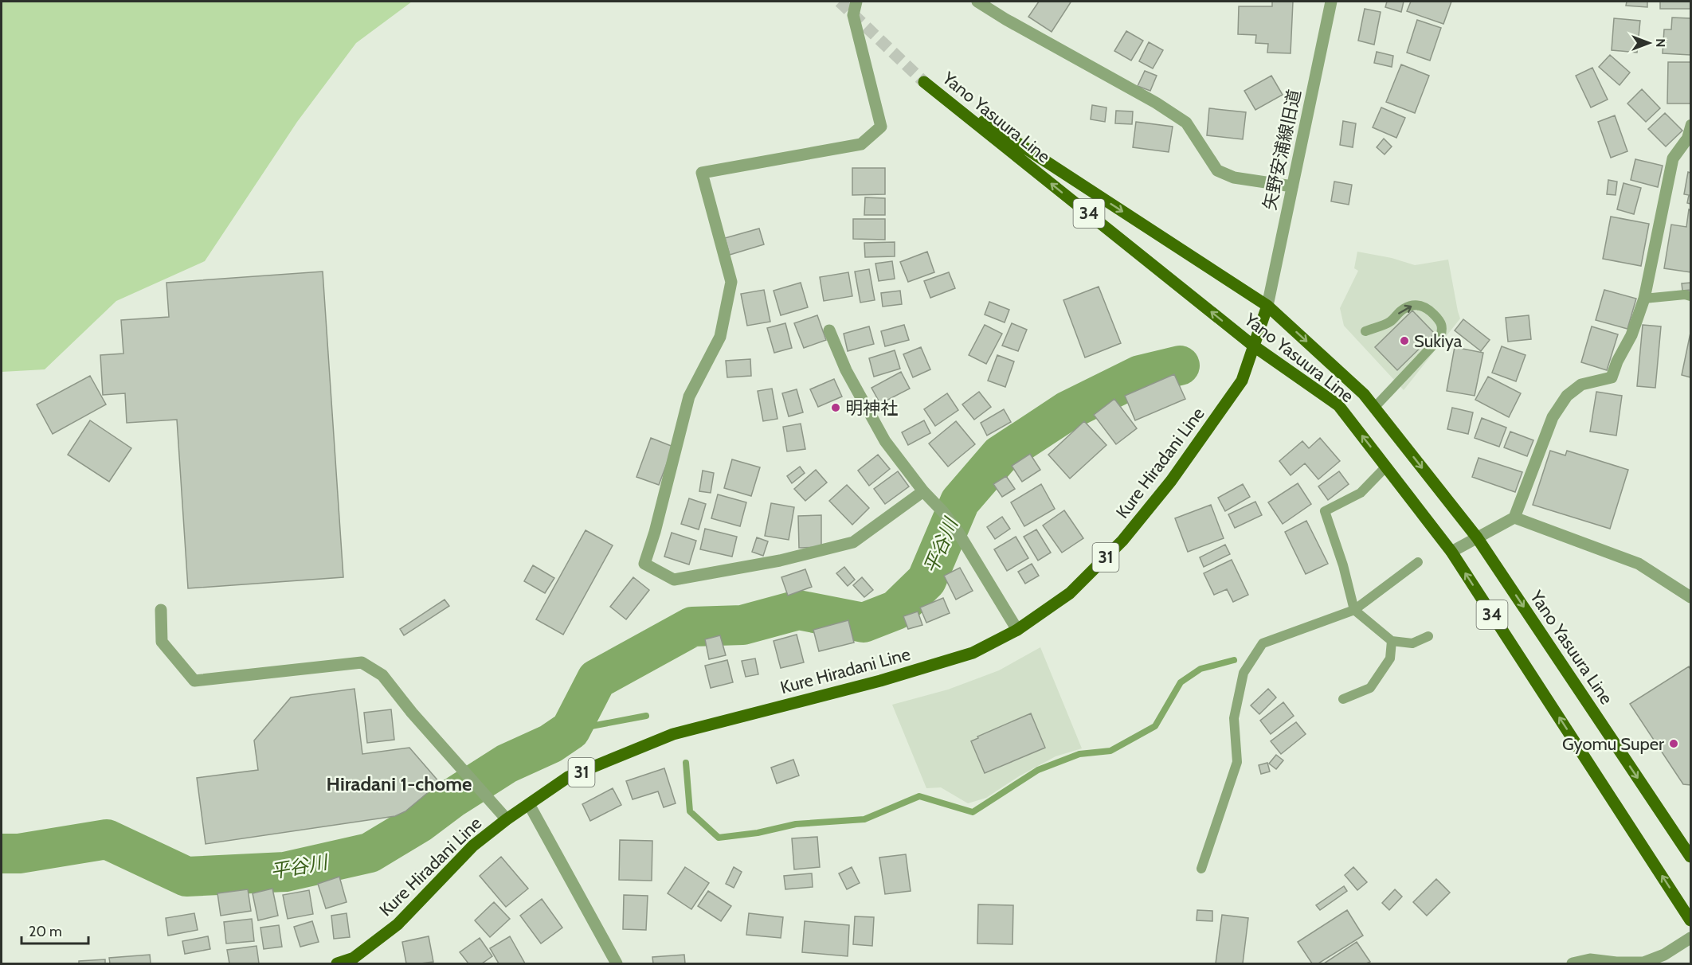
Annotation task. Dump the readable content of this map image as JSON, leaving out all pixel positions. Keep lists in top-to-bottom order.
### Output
{
  "streets": {
    "main road": [
      "Yano Yasuura Line",
      "34",
      "Kure Hiradani Line",
      "31"
    ],
    "street": ["矢野安浦線旧道"]
  },
  "crossings": [
    ["Yano Yasuura Line", "矢野安浦線旧道"],
    ["Yano Yasuura Line", "Kure Hiradani Line"],
    ["矢野安浦線旧道", "Kure Hiradani Line"]
  ],
  "districts": ["Hiradani 1-chome"],
  "water": ["平谷川"],
  "places": ["Sukiya", "明神社", "Gyomu Super"],
  "scale_bar": "20 m",
  "north": "right"
}
